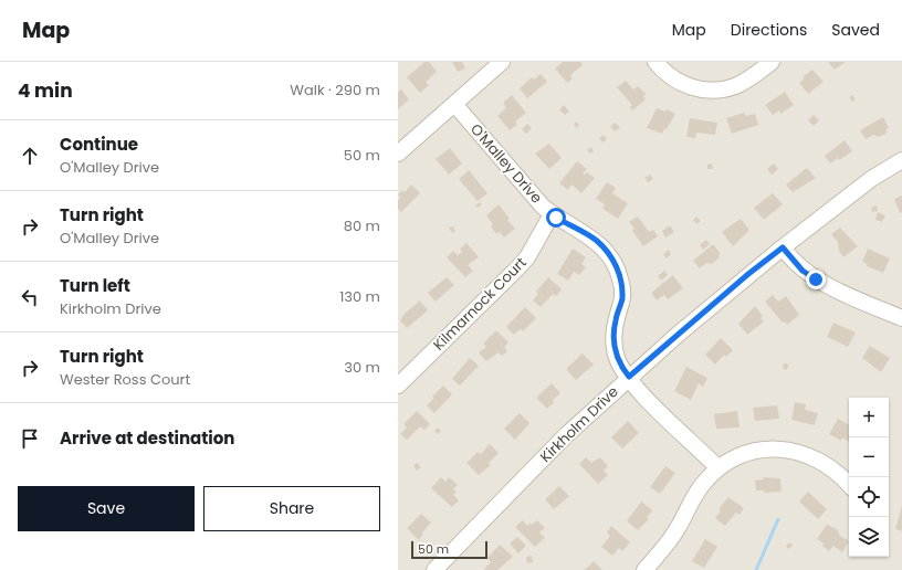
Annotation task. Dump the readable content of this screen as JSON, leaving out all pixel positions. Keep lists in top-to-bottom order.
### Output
{
  "streets": {
    "street": ["O'Malley Drive", "Kilmarnock Court", "Kirkholm Drive"]
  },
  "crossings": [
    ["O'Malley Drive", "Kilmarnock Court"],
    ["O'Malley Drive", "Kirkholm Drive"]
  ],
  "scale_bar": "50 m",
  "page": {
    "header": "Map",
    "nav": ["Map", "Directions", "Saved"],
    "heading": ["4 min", "Walk · 290 m"],
    "list": [
      ["Continue", "O'Malley Drive", "50 m"],
      ["Turn right", "O'Malley Drive", "80 m"],
      ["Turn left", "Kirkholm Drive", "130 m"],
      ["Turn right", "Wester Ross Court", "30 m"],
      "Arrive at destination"
    ],
    "map_buttons": ["+", "−"],
    "buttons": ["Save", "Share"],
    "scale": "50 m"
  }
}
